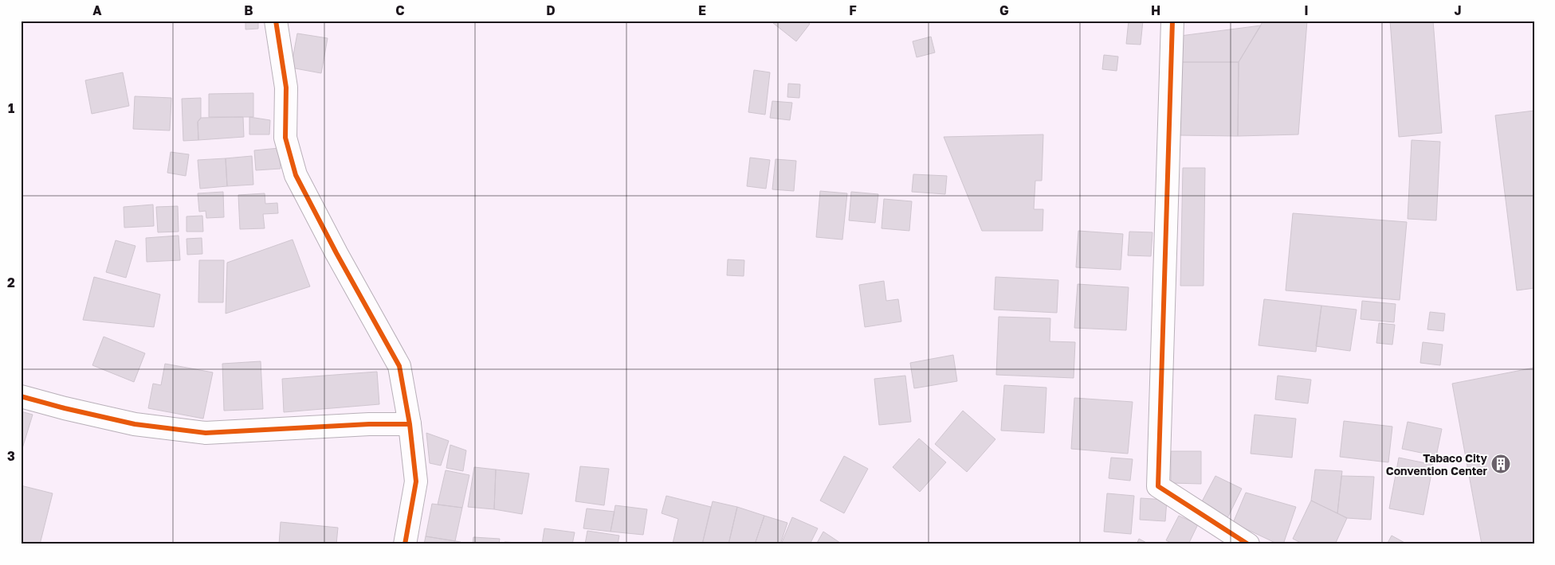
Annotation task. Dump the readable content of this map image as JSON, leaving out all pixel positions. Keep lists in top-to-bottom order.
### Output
{
  "places": {
    "building": ["Tabaco City Convention Center"]
  },
  "grid": {
    "columns": [
      "A",
      "B",
      "C",
      "D",
      "E",
      "F",
      "G",
      "H",
      "I",
      "J"
    ],
    "rows": ["1", "2", "3"]
  }
}
